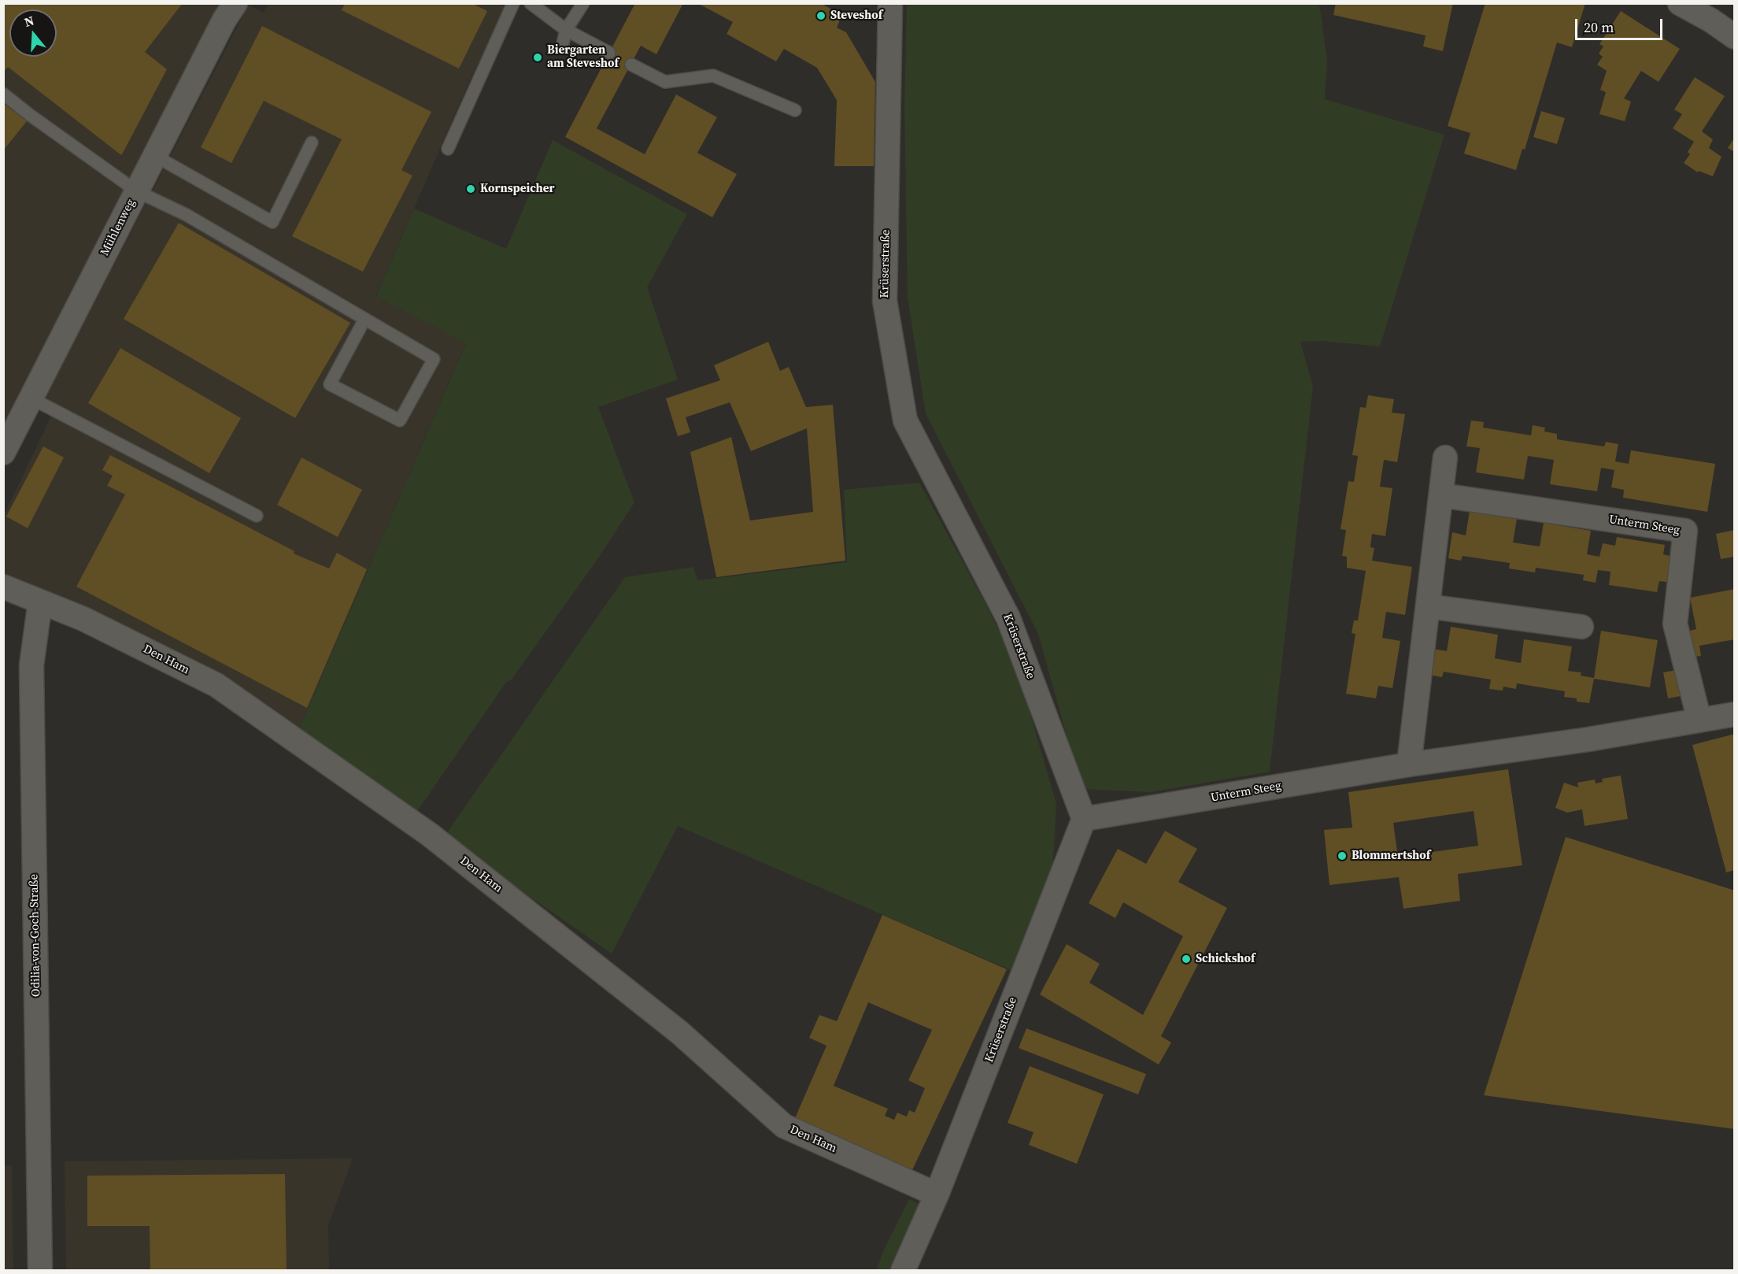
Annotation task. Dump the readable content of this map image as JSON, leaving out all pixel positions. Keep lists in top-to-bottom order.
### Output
{
  "streets": {
    "street": [
      "Mühlenweg",
      "Krüserstraße",
      "Unterm Steeg",
      "Den Ham",
      "Odilia-von-Goch-Straße"
    ]
  },
  "crossings": [
    ["Krüserstraße", "Unterm Steeg"],
    ["Krüserstraße", "Den Ham"],
    ["Den Ham", "Odilia-von-Goch-Straße"]
  ],
  "places": [
    "Steveshof",
    "Biergarten am Steveshof",
    "Kornspeicher",
    "Blommertshof",
    "Schickshof"
  ],
  "scale_bar": "20 m",
  "north": "top"
}
